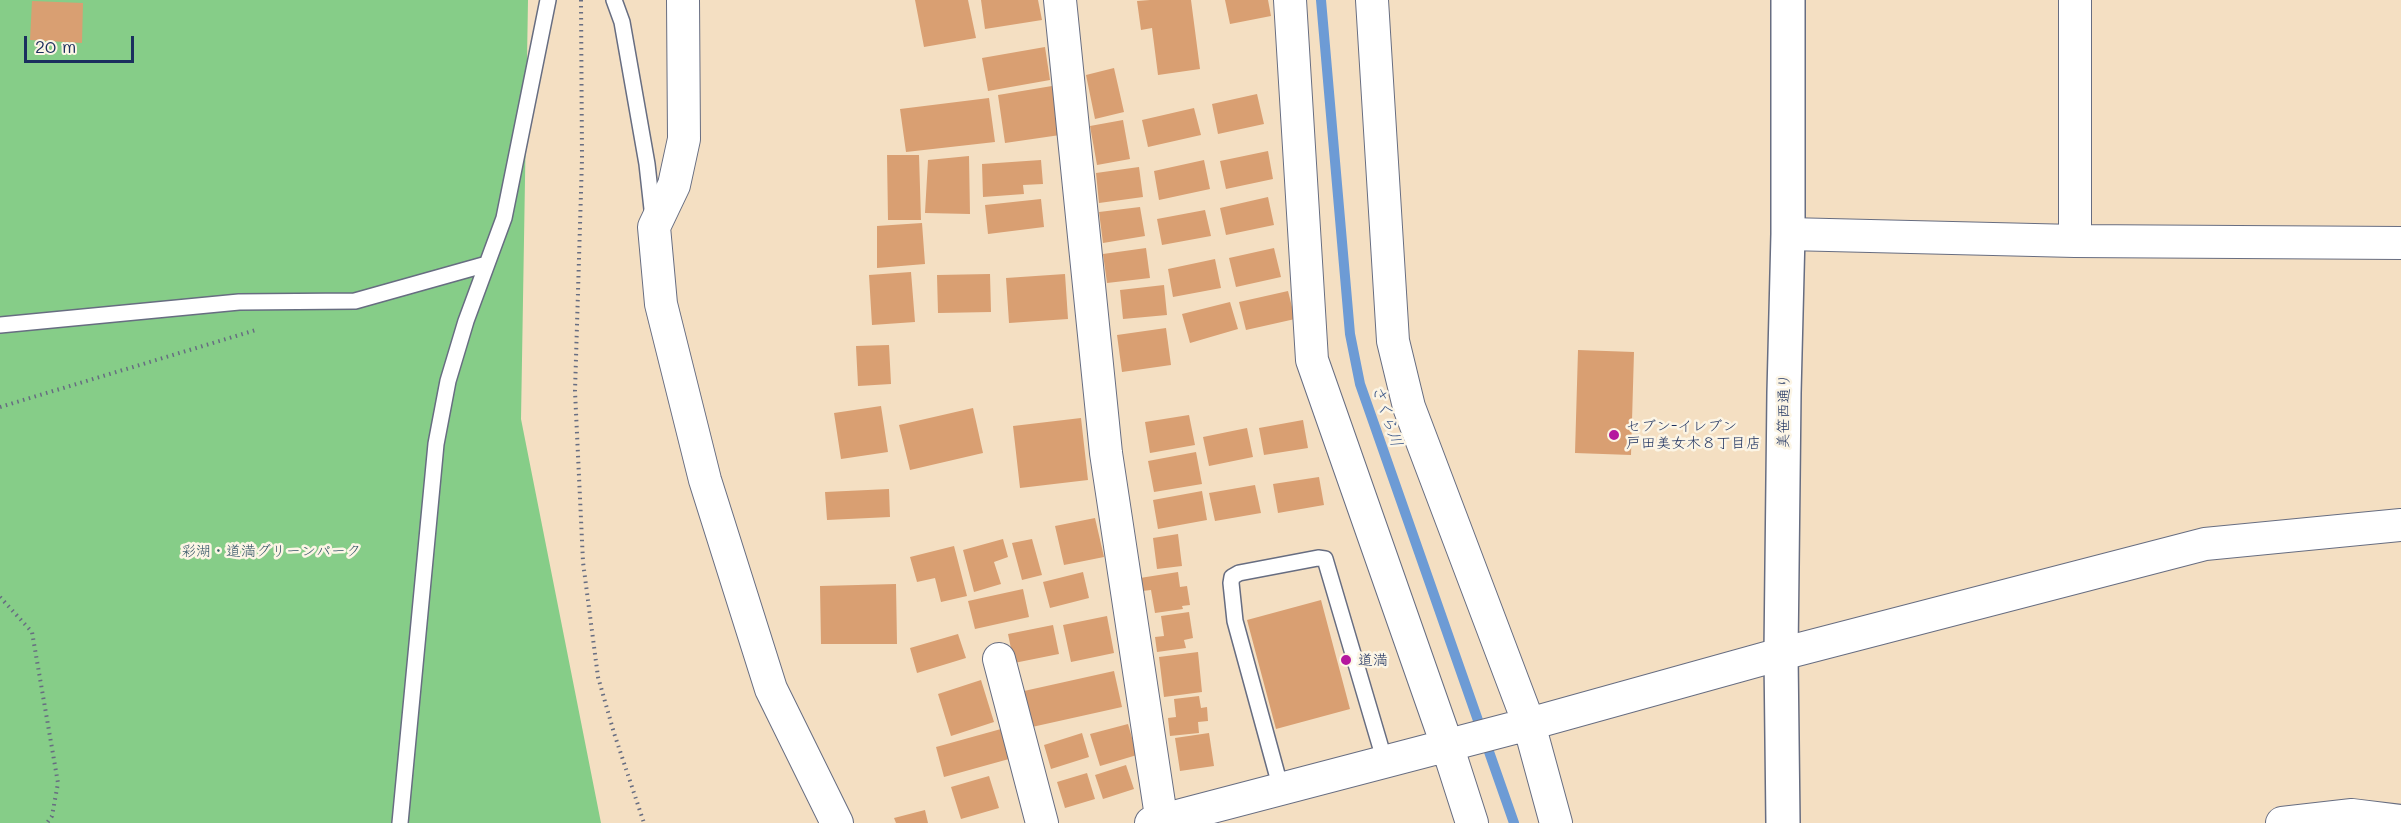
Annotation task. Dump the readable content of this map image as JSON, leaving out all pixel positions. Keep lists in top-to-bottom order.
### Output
{
  "streets": {
    "street": ["美笹西通り"]
  },
  "water": ["さくら川"],
  "parks": ["彩湖・道満グリーンパーク"],
  "places": ["セブン-イレブン 戸田美女木８丁目店", "道満"],
  "scale_bar": "20 m"
}
